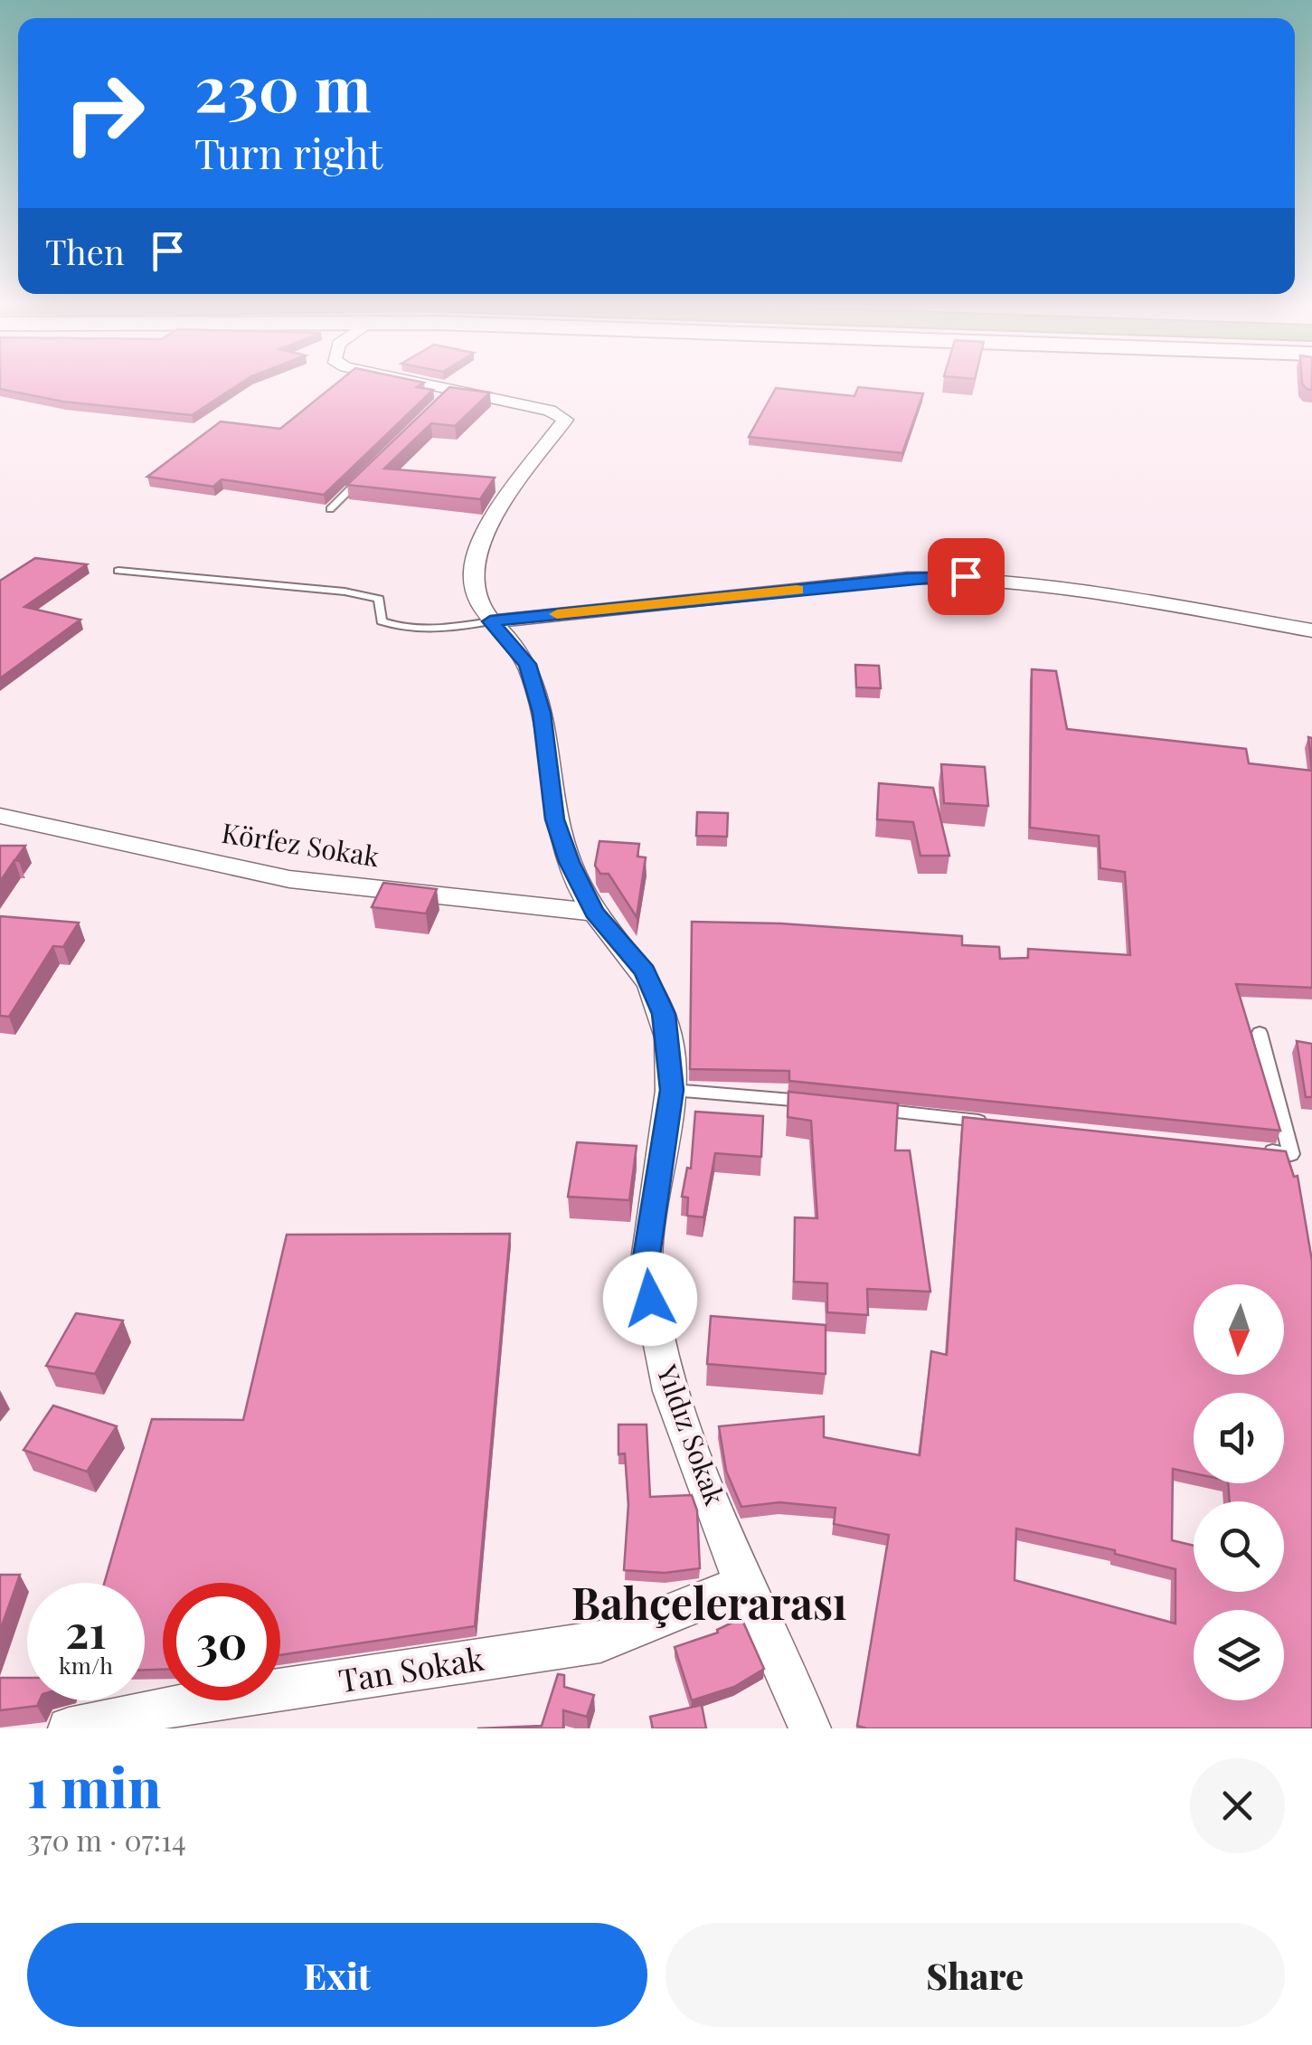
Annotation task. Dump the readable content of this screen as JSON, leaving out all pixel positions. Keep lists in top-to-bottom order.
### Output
{
  "streets": {
    "street": ["Körfez Sokak", "Yıldız Sokak", "Tan Sokak"]
  },
  "crossings": [
    ["Körfez Sokak", "Yıldız Sokak"],
    ["Yıldız Sokak", "Tan Sokak"]
  ],
  "districts": ["Bahçelerarası"],
  "north": "bottom",
  "page": {
    "turn": ["230 m", "Turn right"],
    "then": "Then",
    "speed": "21 km/h",
    "limit": "30",
    "heading": ["1 min", "370 m · 07:14"],
    "buttons": ["Exit", "Share"]
  }
}
